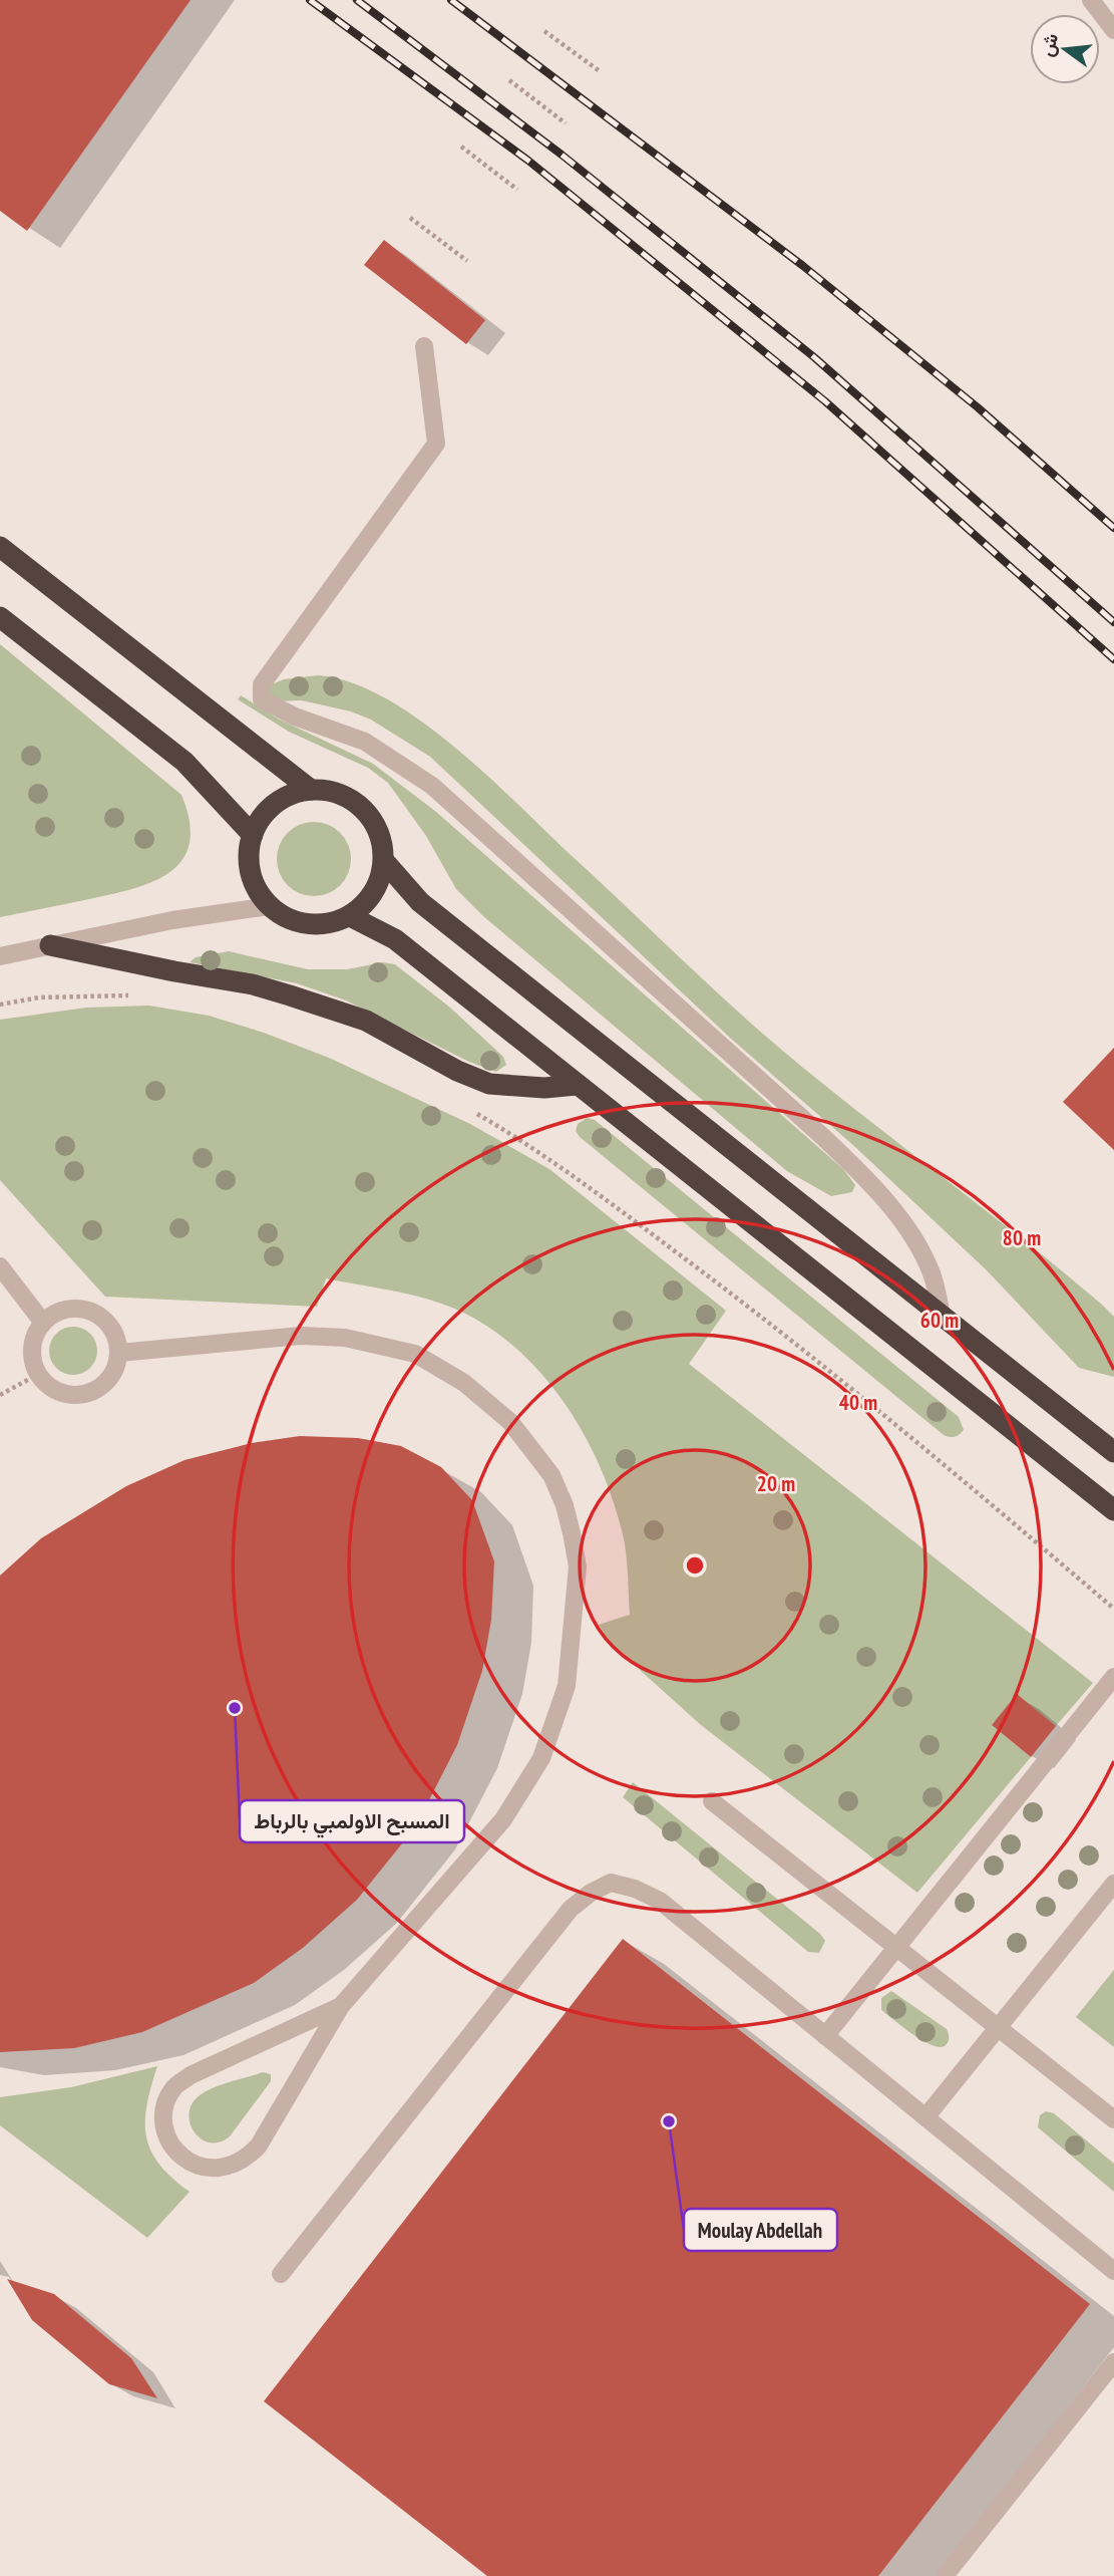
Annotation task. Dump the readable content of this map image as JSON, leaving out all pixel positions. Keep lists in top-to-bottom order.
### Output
{
  "places": ["المسبح الاولمبي بالرباط", "Moulay Abdellah"],
  "north": "left",
  "rings": [
    "80 m",
    "60 m",
    "40 m",
    "20 m"
  ]
}
